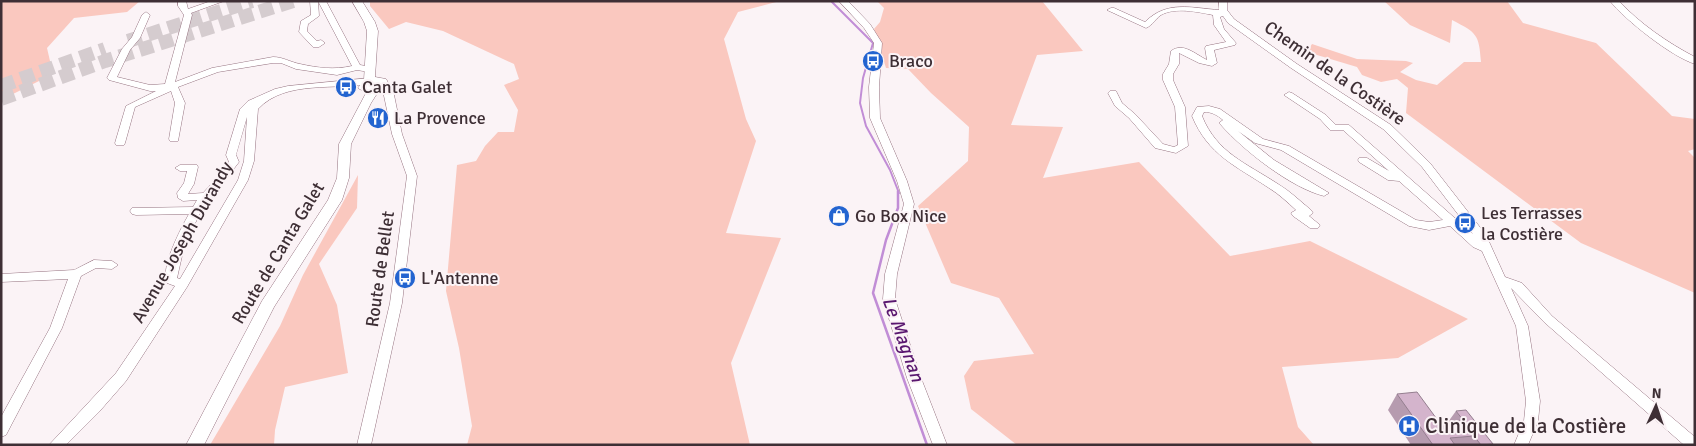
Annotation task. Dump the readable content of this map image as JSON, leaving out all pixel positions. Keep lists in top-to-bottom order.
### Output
{
  "streets": {
    "main road": ["Route de Canta Galet"],
    "street": ["Chemin de la Costière", "Avenue Joseph Durandy", "Route de Bellet"]
  },
  "crossings": [
    ["Route de Canta Galet", "Route de Bellet"]
  ],
  "water": ["Le Magnan"],
  "places": {
    "bus stop": [
      "Braco",
      "Canta Galet",
      "Les Terrasses la Costière",
      "L'Antenne"
    ],
    "restaurant": ["La Provence"],
    "shop": ["Go Box Nice"],
    "hospital": ["Clinique de la Costière"]
  },
  "north": "top"
}
